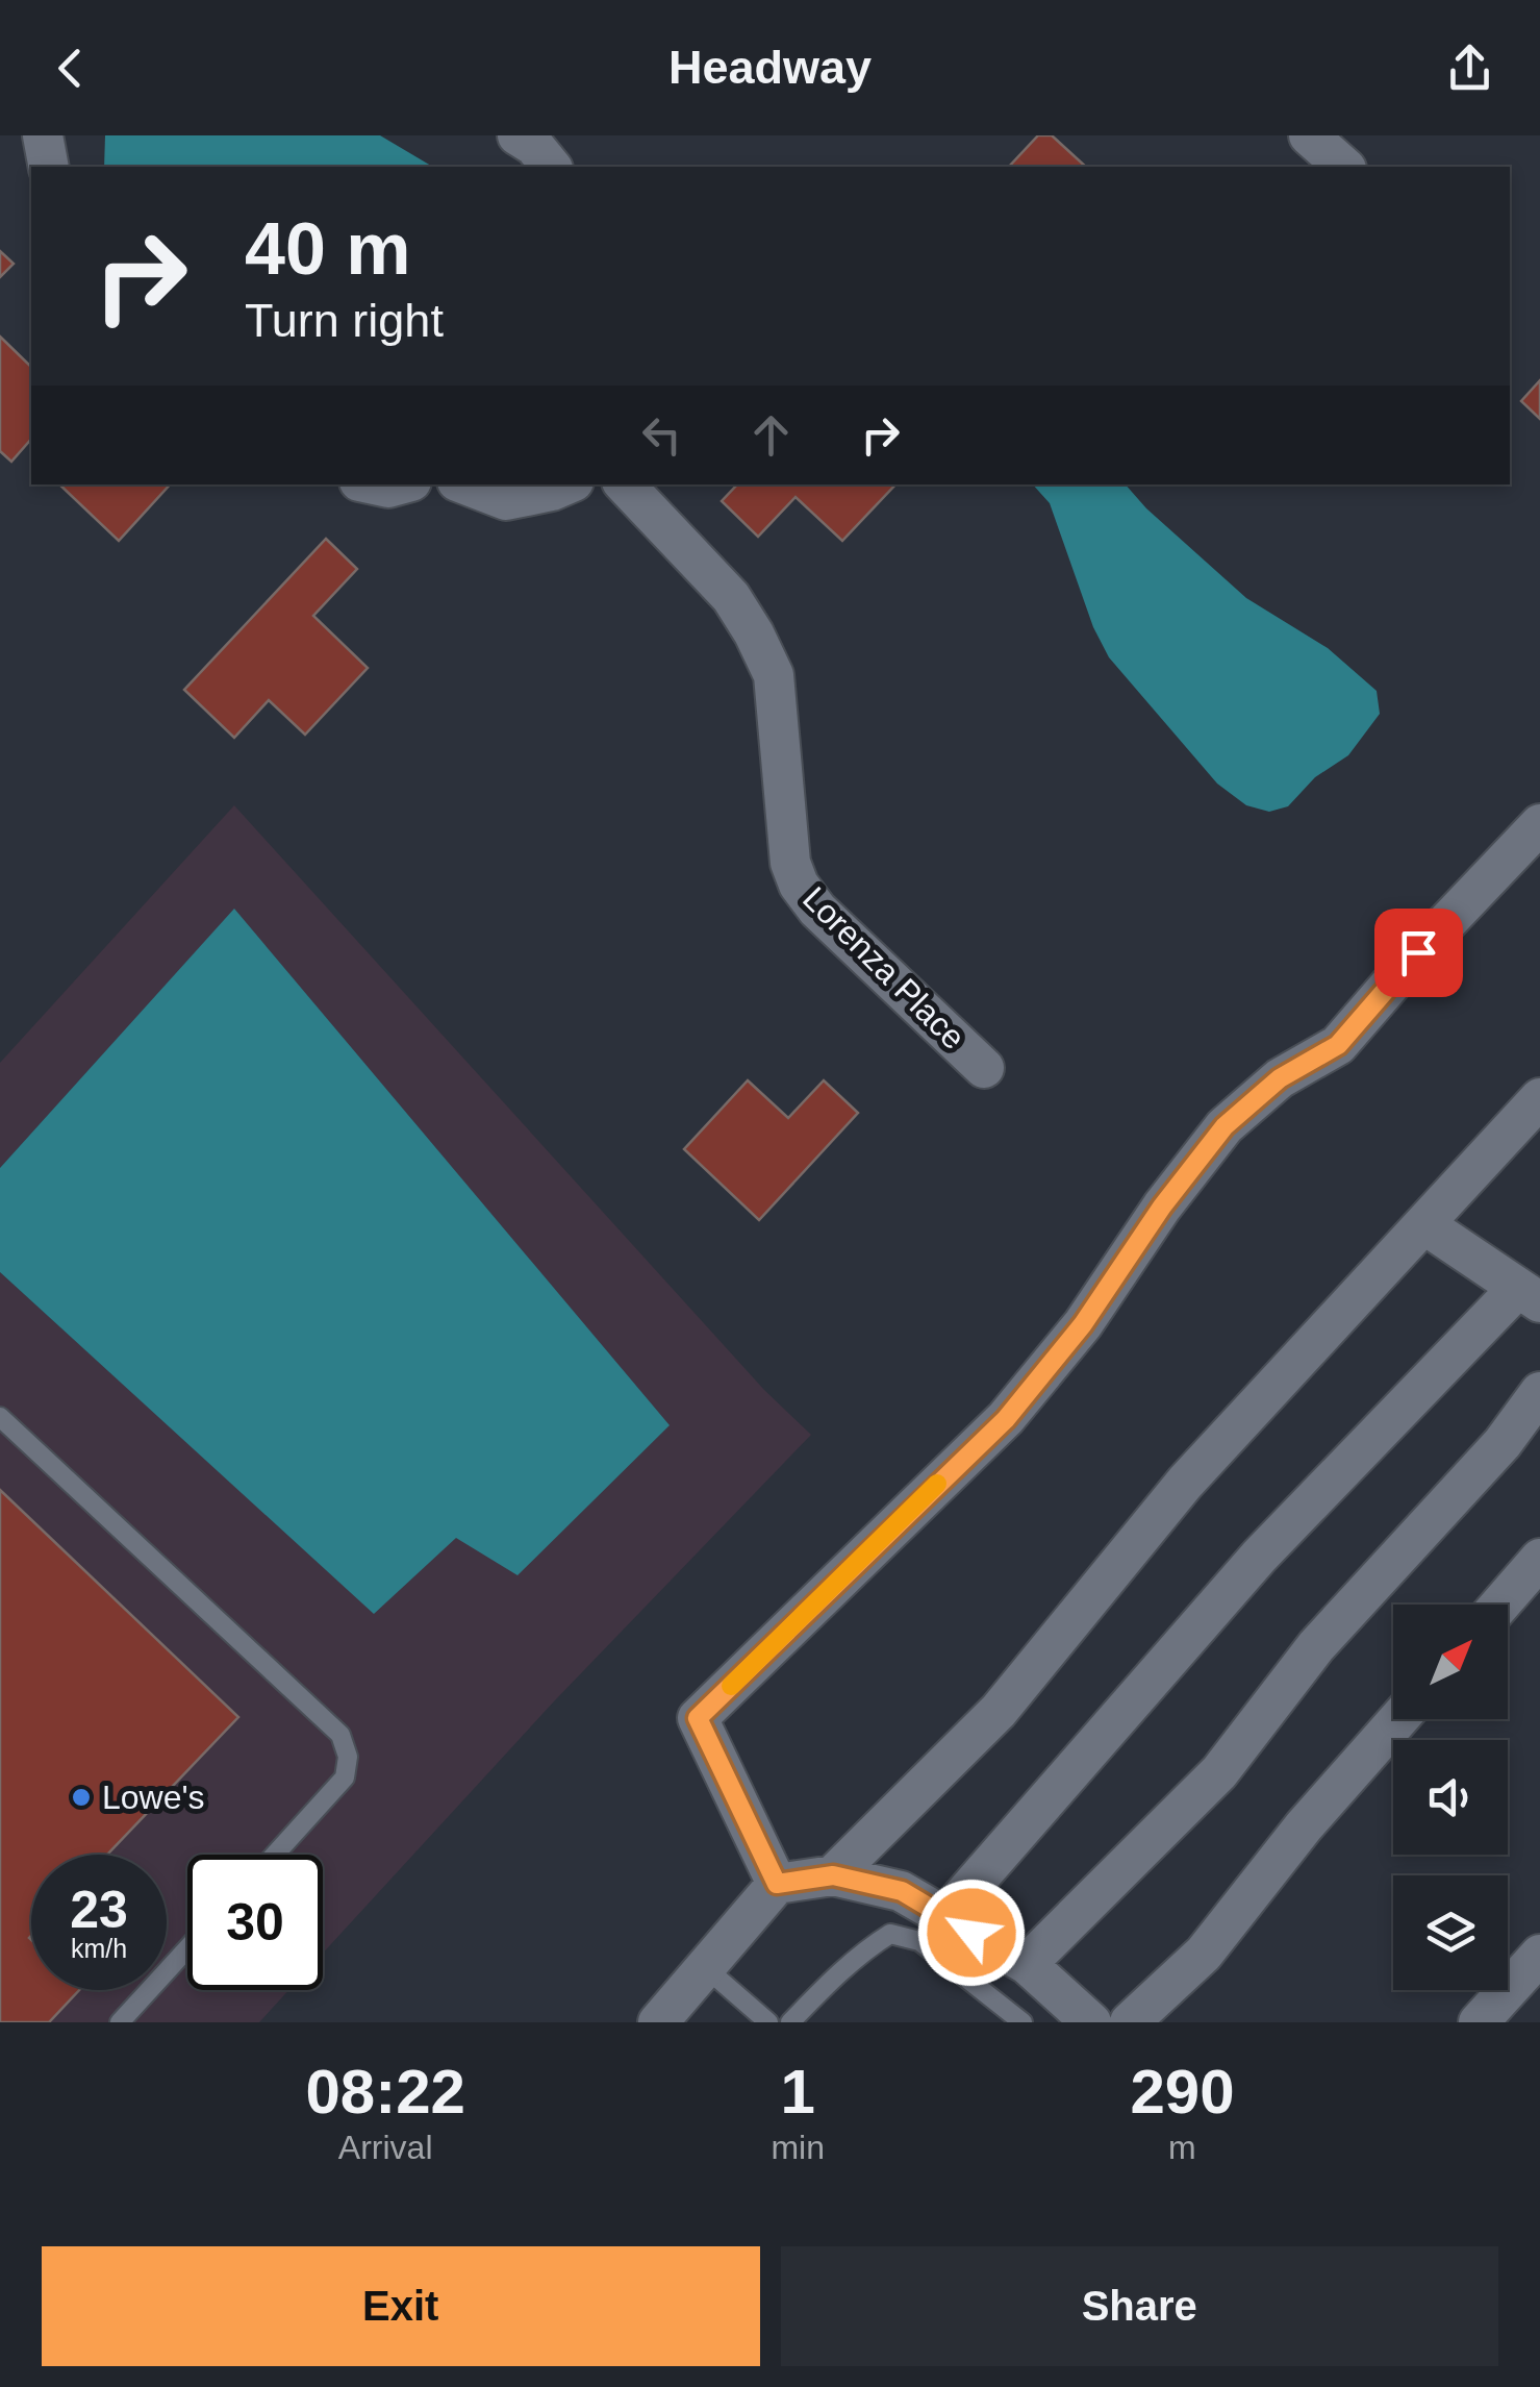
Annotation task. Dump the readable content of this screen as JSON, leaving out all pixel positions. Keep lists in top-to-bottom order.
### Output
{
  "streets": {
    "street": ["Lorenza Place"]
  },
  "places": ["Lowe's"],
  "north": "top right",
  "page": {
    "header": "Headway",
    "turn": ["40 m", "Turn right"],
    "speed": "23 km/h",
    "limit": "30",
    "eta": [
      "08:22",
      "Arrival",
      "1",
      "min",
      "290",
      "m"
    ],
    "buttons": ["Exit", "Share"]
  }
}
